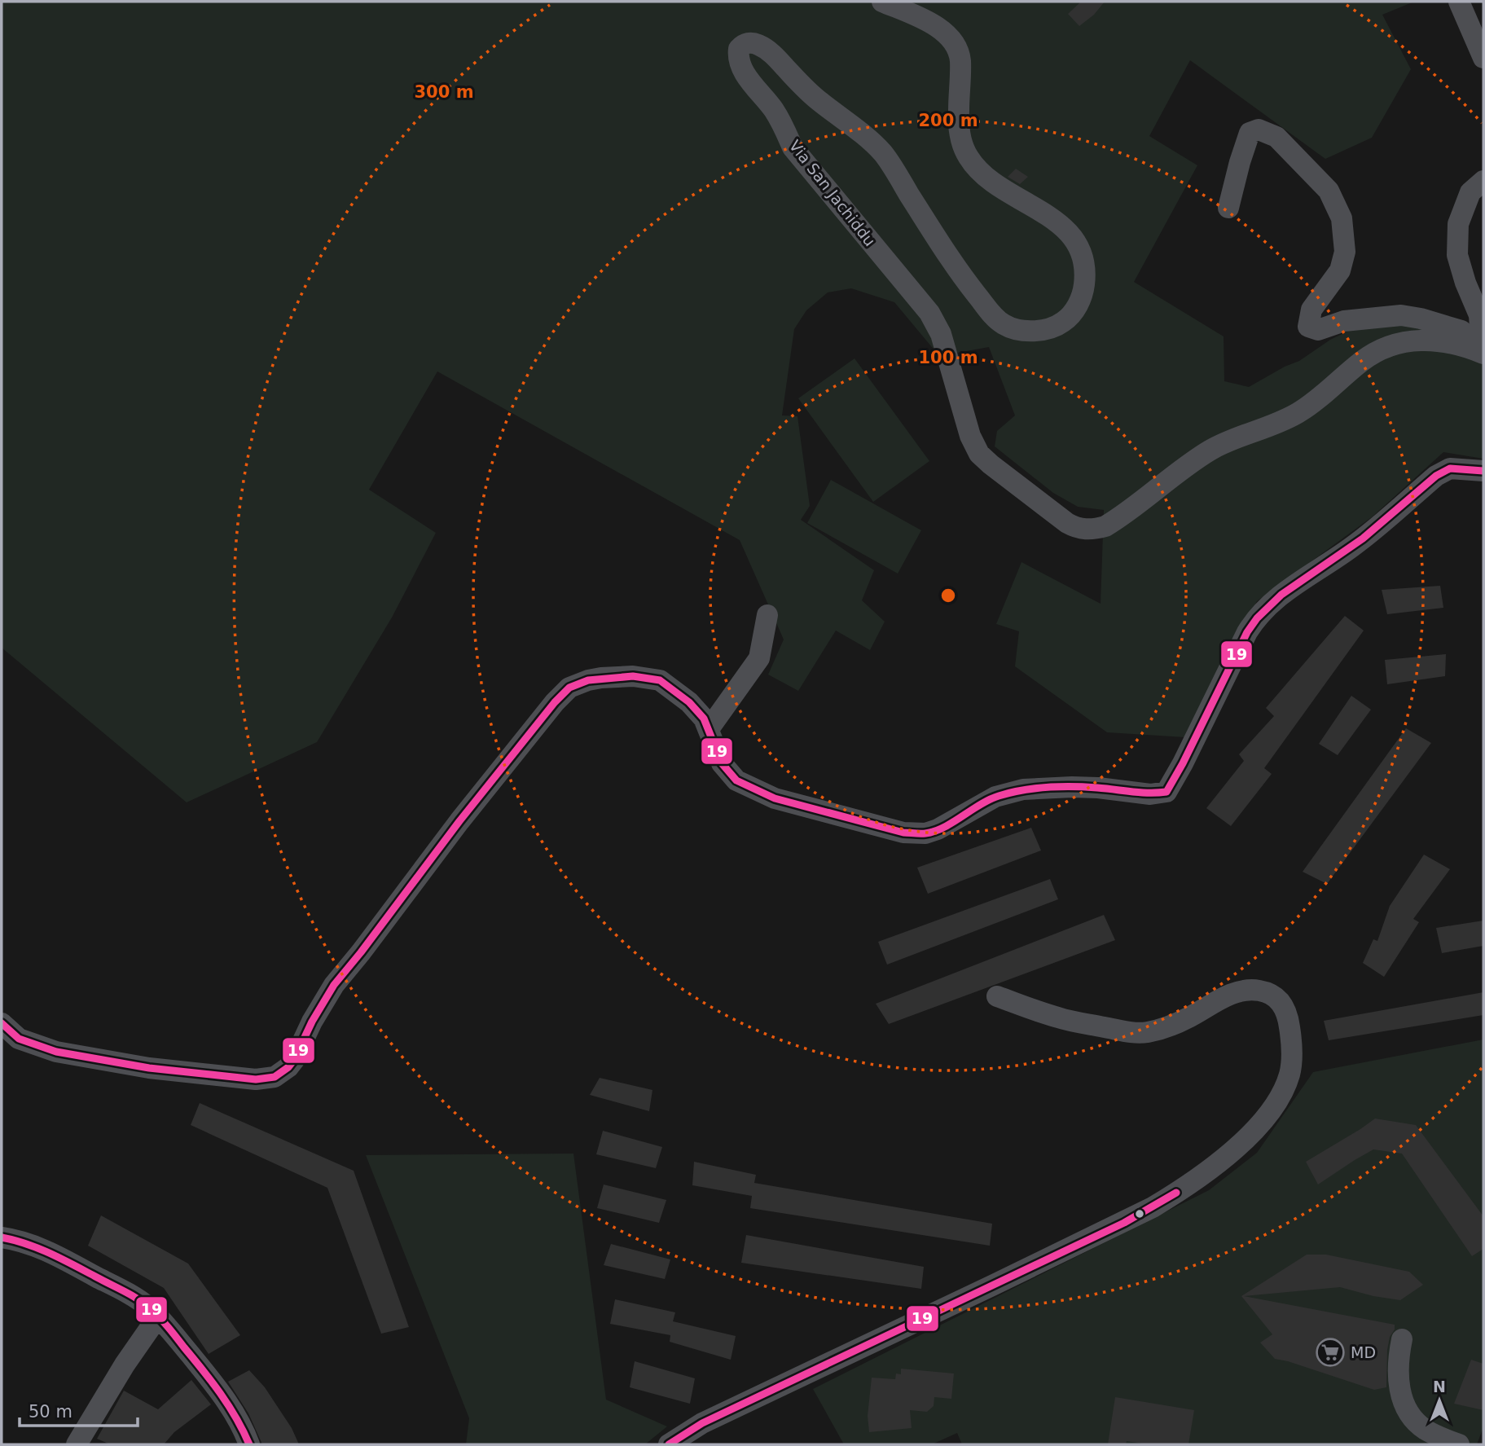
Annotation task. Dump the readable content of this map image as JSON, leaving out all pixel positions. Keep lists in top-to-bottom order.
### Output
{
  "streets": {
    "street": ["Via San Jachiddu"]
  },
  "places": {
    "supermarket": ["MD"]
  },
  "lines": ["transit line 19"],
  "scale_bar": "50 m",
  "north": "top",
  "rings": ["300 m", "200 m", "100 m"]
}
